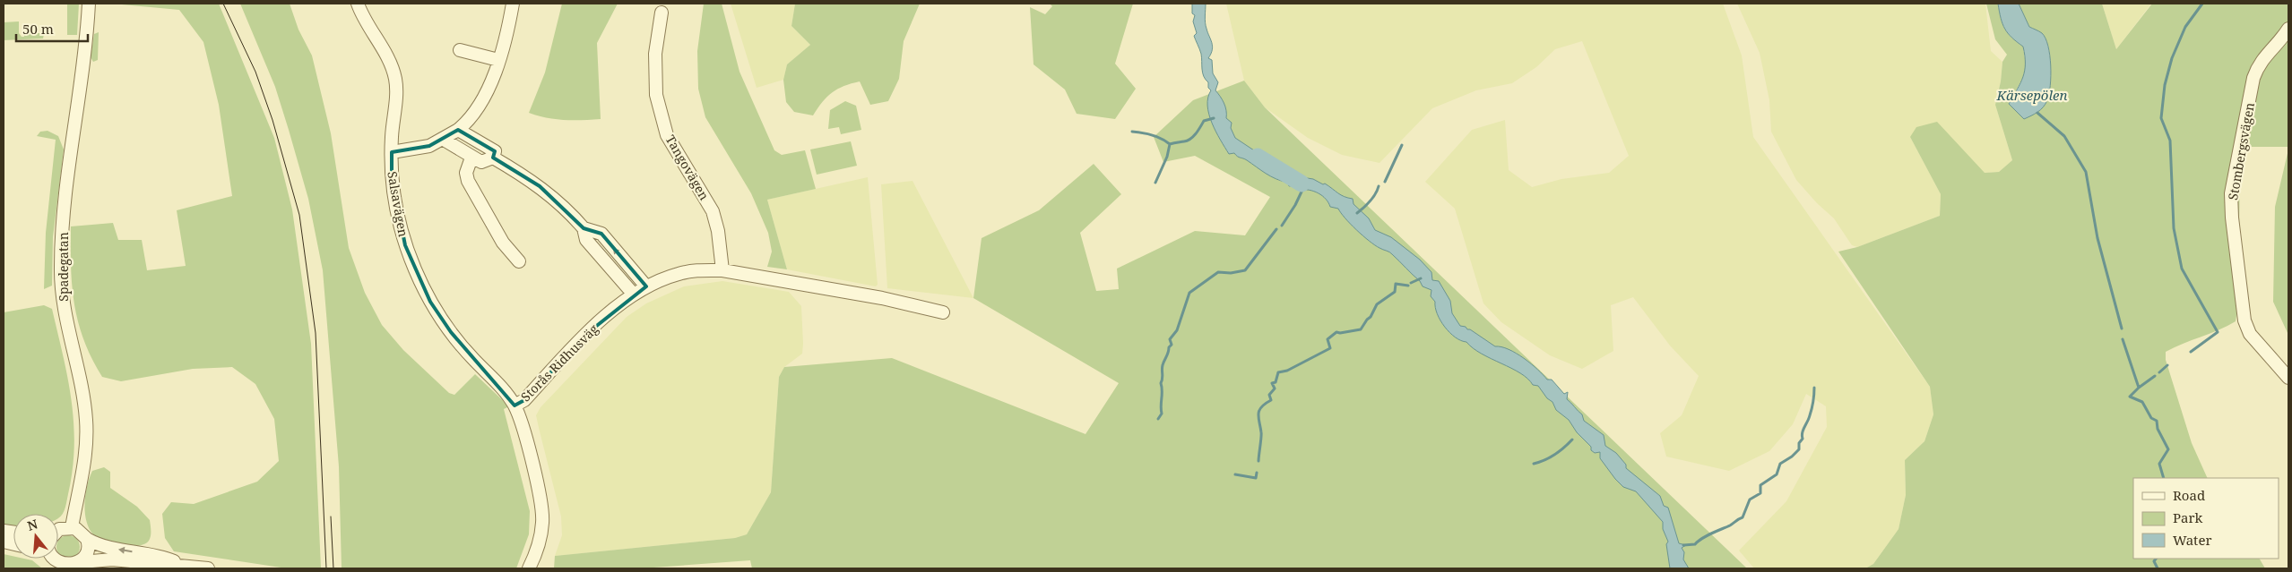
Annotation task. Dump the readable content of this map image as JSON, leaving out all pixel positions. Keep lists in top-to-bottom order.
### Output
{
  "streets": {
    "street": [
      "Stombergsvägen",
      "Tangovägen",
      "Salsavägen",
      "Spadegatan",
      "Storås Ridhusväg"
    ]
  },
  "crossings": [
    ["Tangovägen", "Storås Ridhusväg"],
    ["Salsavägen", "Storås Ridhusväg"]
  ],
  "water": ["Kärsepölen"],
  "legend": ["Road", "Park", "Water"],
  "scale_bar": "50 m",
  "north": "top"
}
